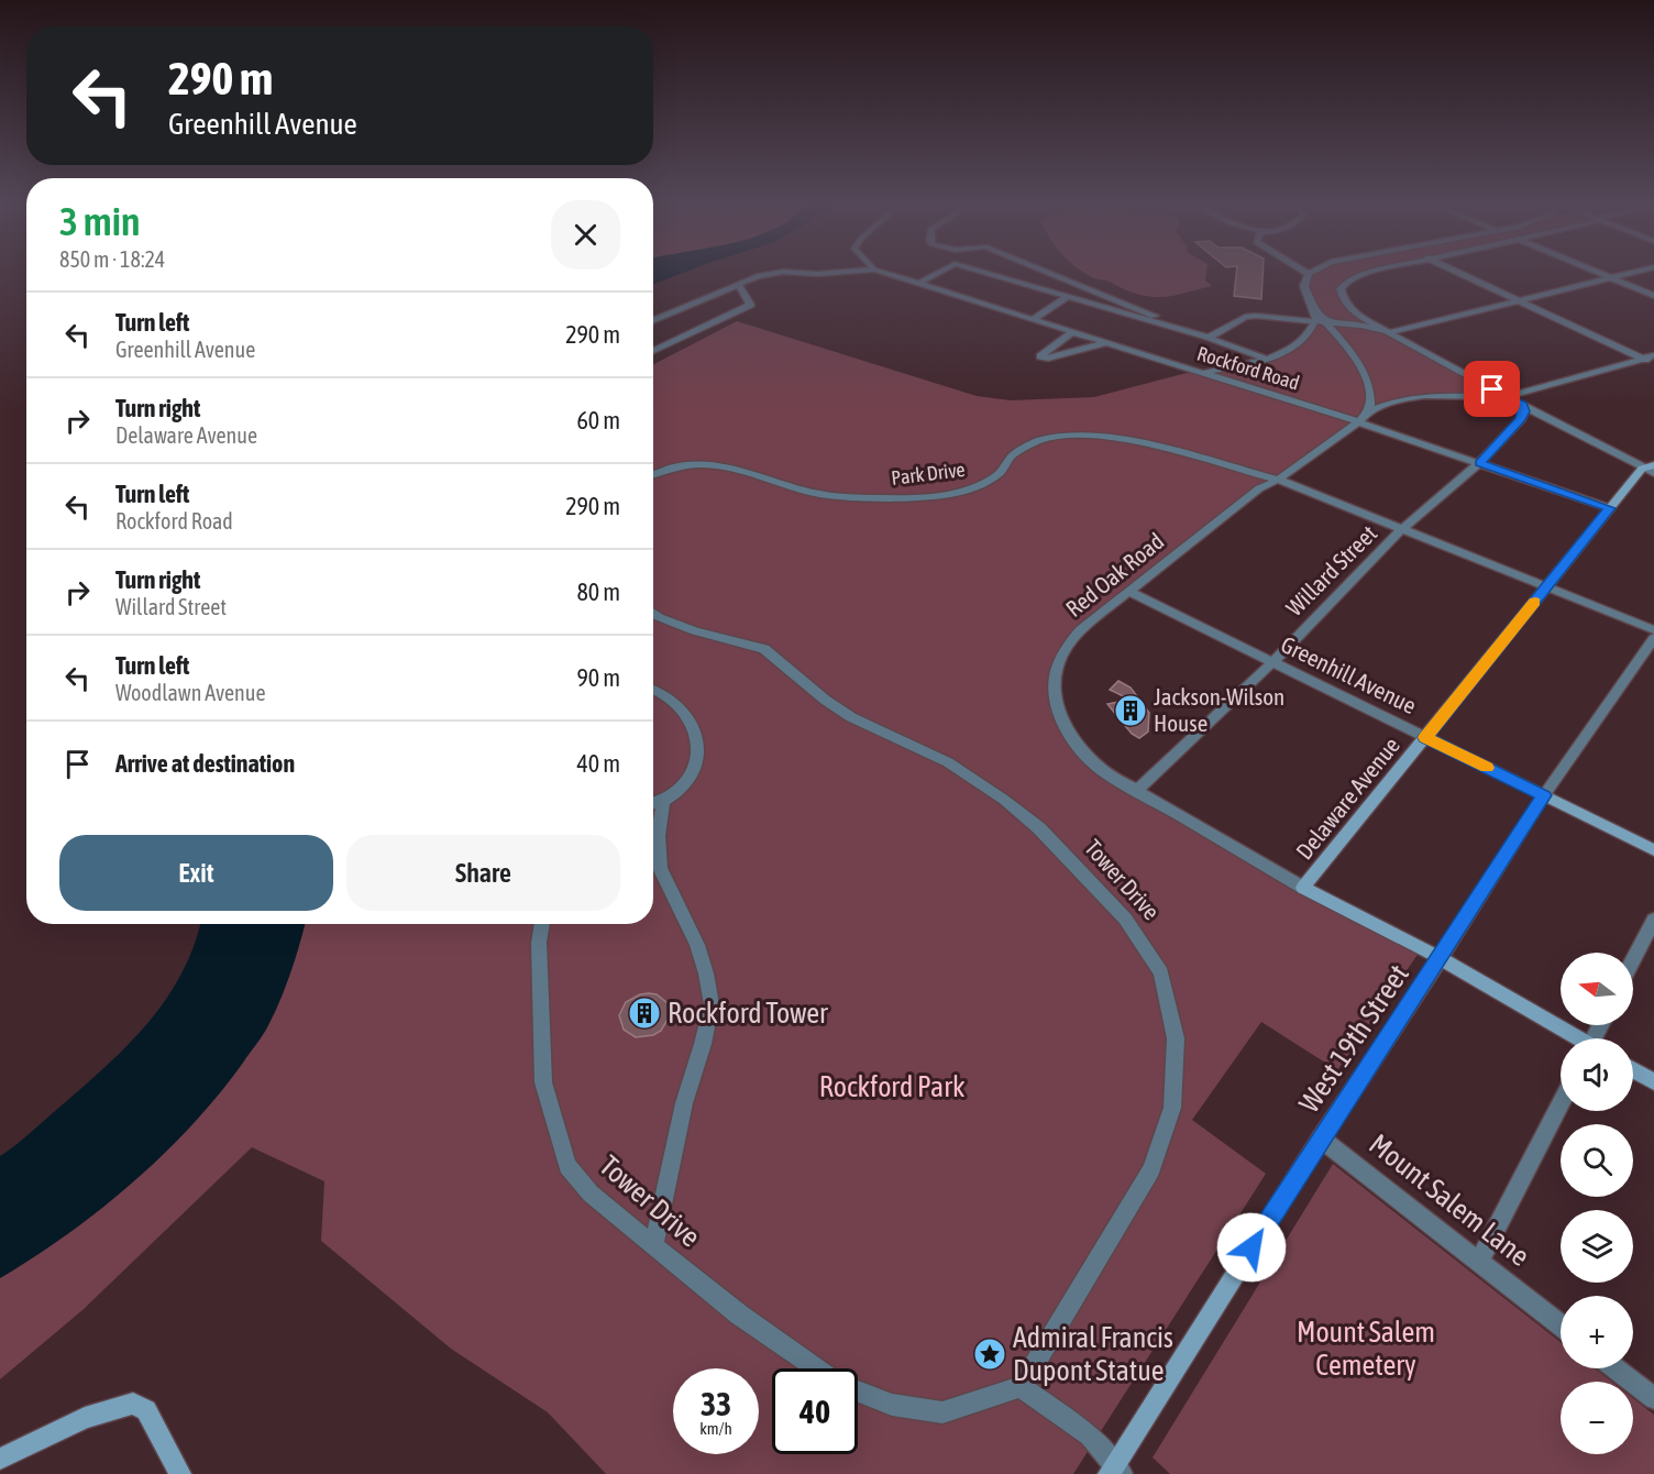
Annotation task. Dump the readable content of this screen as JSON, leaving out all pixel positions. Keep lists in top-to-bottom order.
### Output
{
  "streets": {
    "street": [
      "Rockford Road",
      "Park Drive",
      "Willard Street",
      "Red Oak Road",
      "Greenhill Avenue",
      "Delaware Avenue",
      "Tower Drive",
      "West 19th Street",
      "Mount Salem Lane"
    ]
  },
  "crossings": [
    ["Rockford Road", "Willard Street"],
    ["Rockford Road", "Red Oak Road"],
    ["Rockford Road", "Delaware Avenue"],
    ["Park Drive", "Willard Street"],
    ["Park Drive", "Red Oak Road"],
    ["Park Drive", "Delaware Avenue"],
    ["Willard Street", "Red Oak Road"],
    ["Willard Street", "Greenhill Avenue"],
    ["Red Oak Road", "Greenhill Avenue"],
    ["Red Oak Road", "Delaware Avenue"],
    ["Greenhill Avenue", "Delaware Avenue"],
    ["Greenhill Avenue", "West 19th Street"],
    ["West 19th Street", "Mount Salem Lane"]
  ],
  "parks": ["Rockford Park", "Mount Salem Cemetery"],
  "places": {
    "building": ["Jackson-Wilson House", "Rockford Tower"],
    "place": ["Admiral Francis Dupont Statue"]
  },
  "north": "left",
  "page": {
    "turn": ["290 m", "Greenhill Avenue"],
    "heading": ["3 min", "850 m · 18:24"],
    "list": [
      {
        "name": "Turn left",
        "note": "Greenhill Avenue",
        "value": "290 m"
      },
      {
        "name": "Turn right",
        "note": "Delaware Avenue",
        "value": "60 m"
      },
      {
        "name": "Turn left",
        "note": "Rockford Road",
        "value": "290 m"
      },
      {
        "name": "Turn right",
        "note": "Willard Street",
        "value": "80 m"
      },
      {
        "name": "Turn left",
        "note": "Woodlawn Avenue",
        "value": "90 m"
      },
      {
        "name": "Arrive at destination",
        "value": "40 m"
      }
    ],
    "buttons": ["Exit", "Share"],
    "map_buttons": ["+", "−"],
    "speed": "33 km/h",
    "limit": "40"
  }
}
